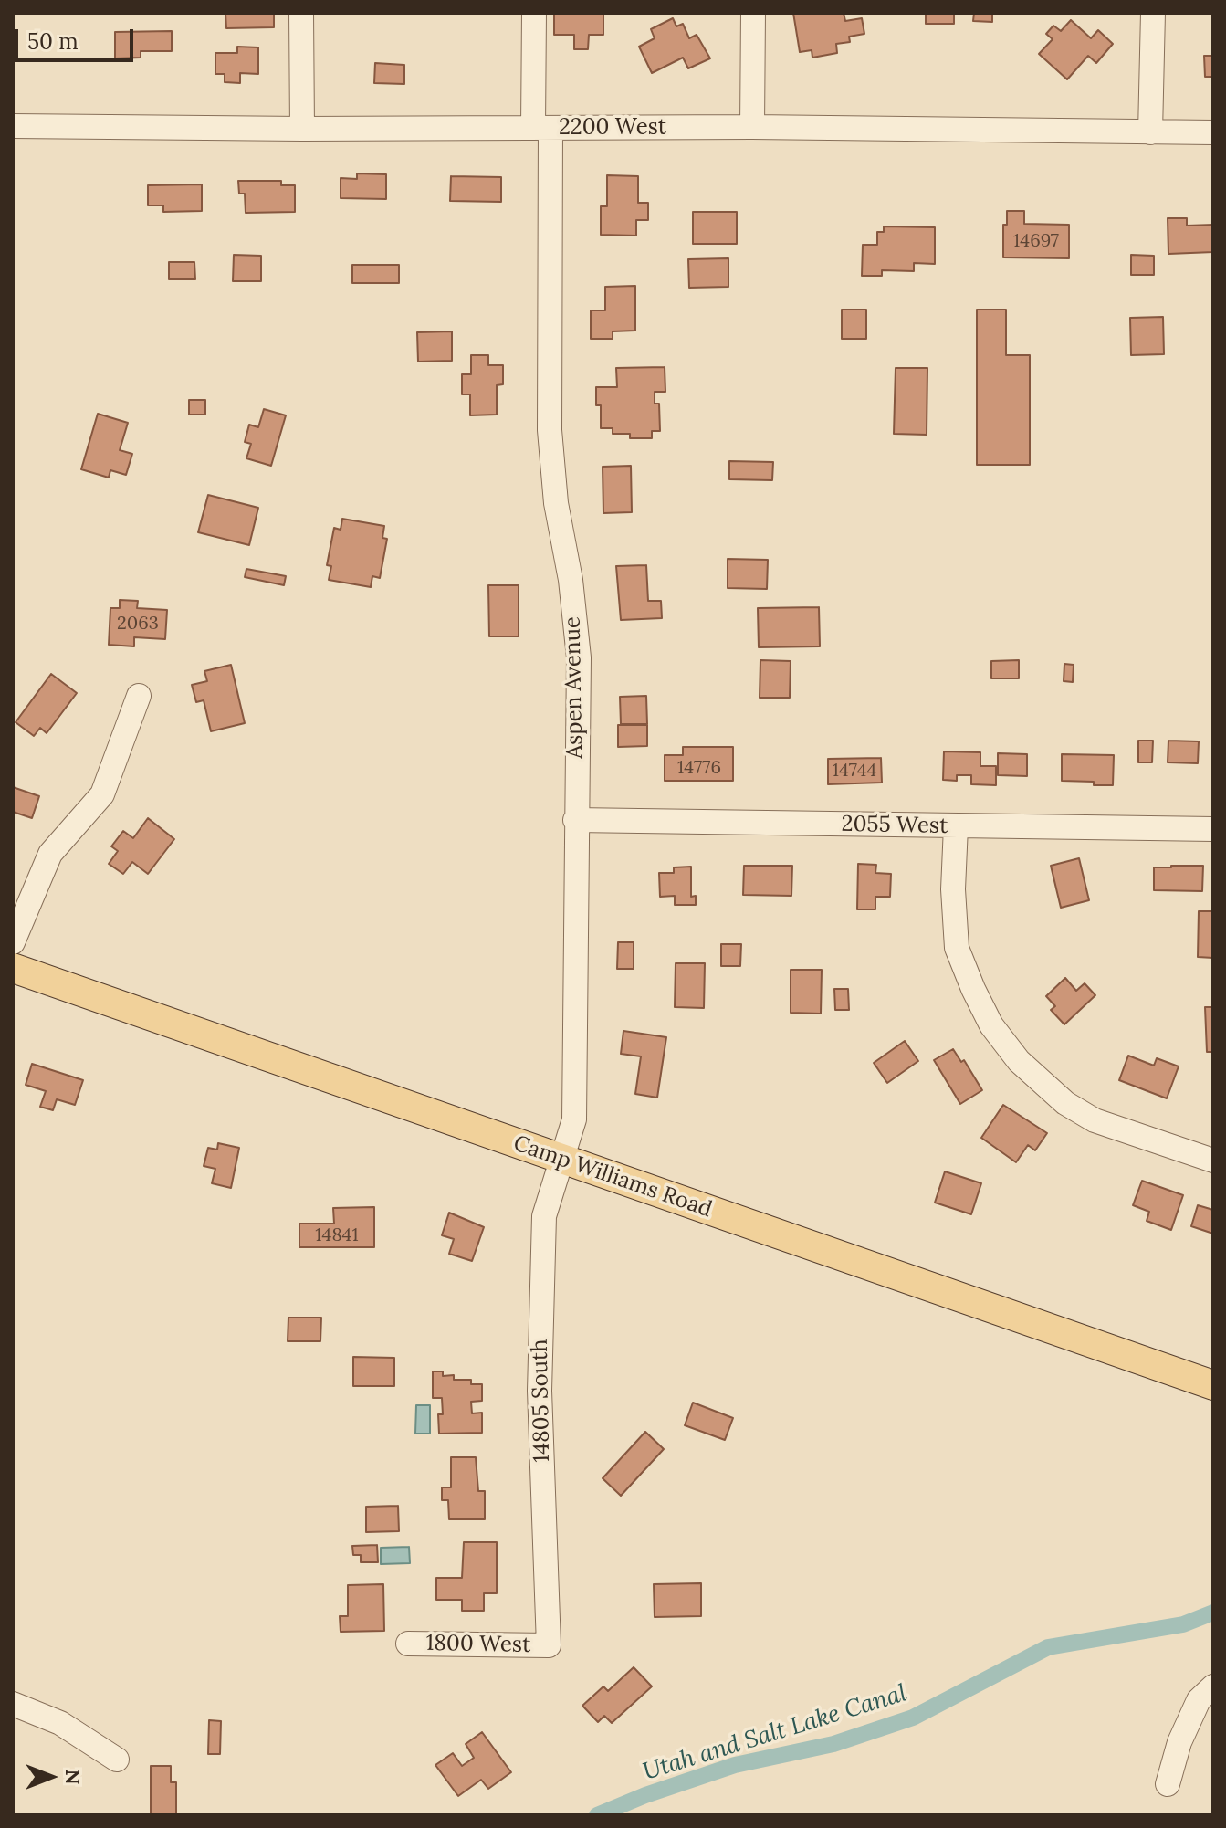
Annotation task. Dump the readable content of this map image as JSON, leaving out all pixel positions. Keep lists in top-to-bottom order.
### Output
{
  "streets": {
    "main road": ["Camp Williams Road"],
    "street": [
      "2200 West",
      "Aspen Avenue",
      "2055 West",
      "14805 South",
      "1800 West"
    ]
  },
  "crossings": [
    ["2200 West", "Aspen Avenue"],
    ["Aspen Avenue", "2055 West"],
    ["Aspen Avenue", "Camp Williams Road"],
    ["Aspen Avenue", "14805 South"],
    ["Camp Williams Road", "14805 South"],
    ["14805 South", "1800 West"]
  ],
  "water": ["Utah and Salt Lake Canal"],
  "house_numbers": [
    "14697",
    "2063",
    "14776",
    "14744",
    "14841"
  ],
  "scale_bar": "50 m",
  "north": "right"
}
